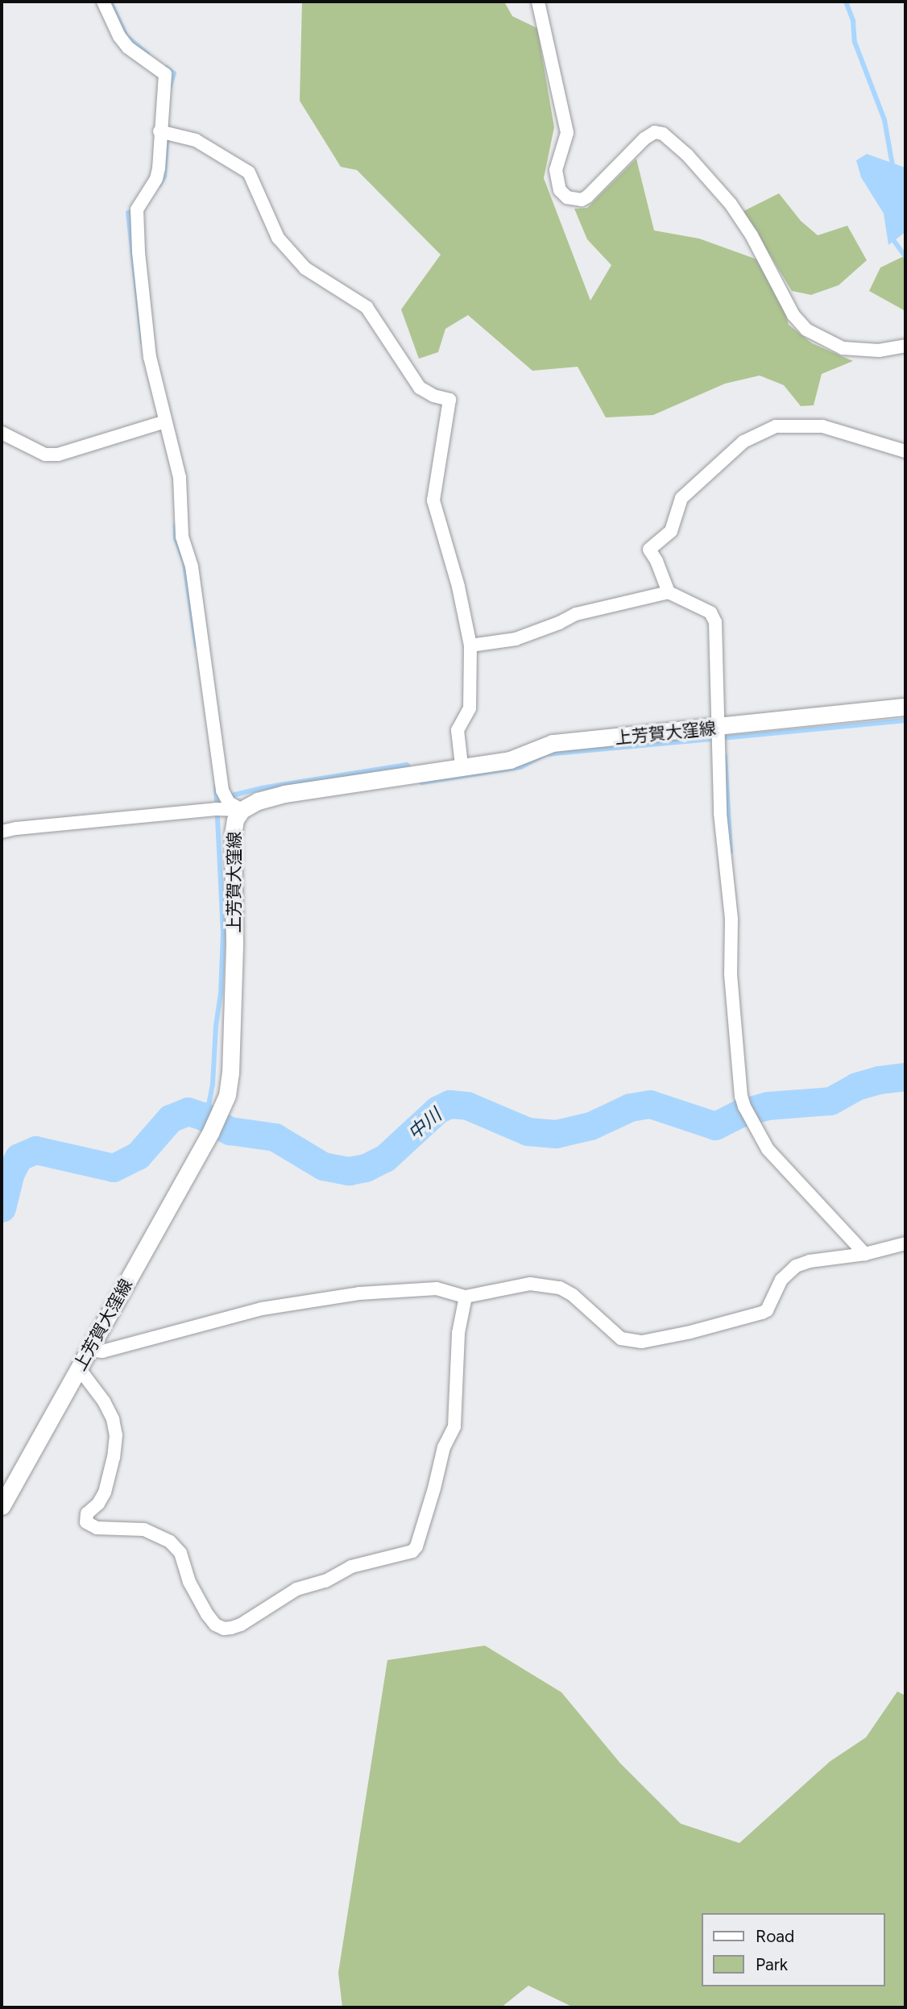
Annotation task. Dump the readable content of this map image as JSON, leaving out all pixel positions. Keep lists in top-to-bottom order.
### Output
{
  "streets": {
    "main road": ["上芳賀大窪線"]
  },
  "water": ["中川"],
  "legend": ["Road", "Park"]
}
